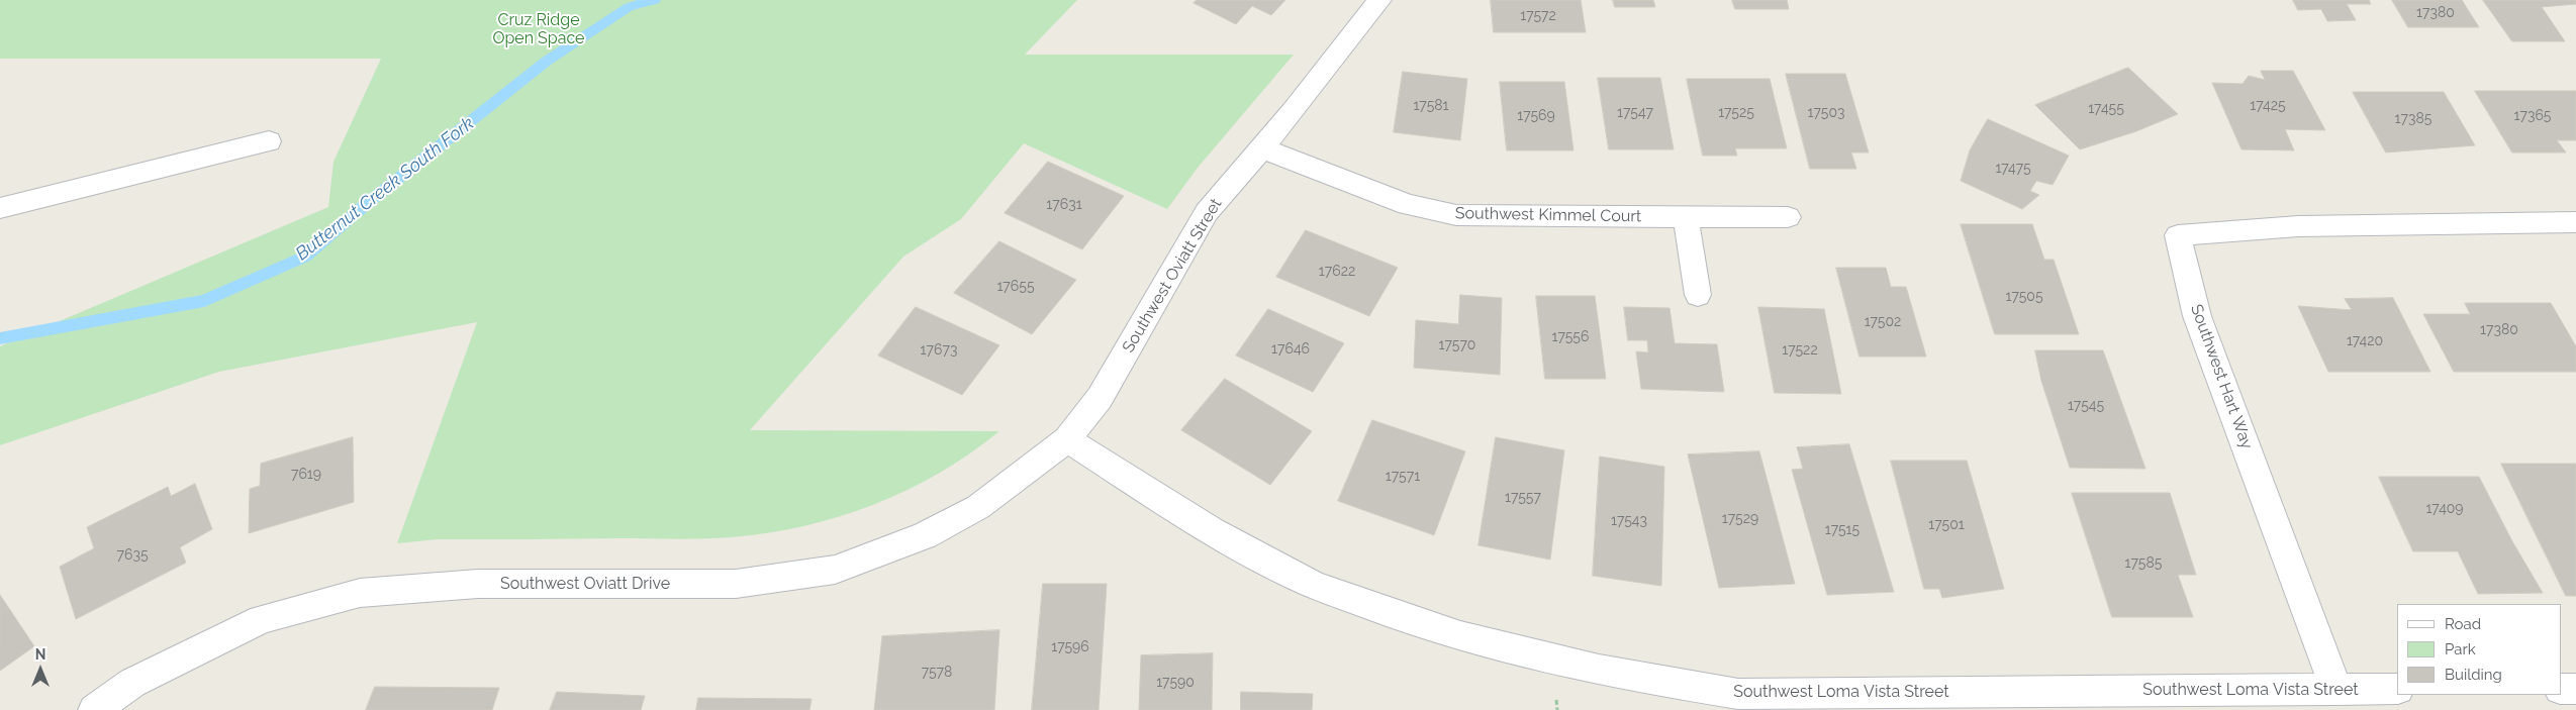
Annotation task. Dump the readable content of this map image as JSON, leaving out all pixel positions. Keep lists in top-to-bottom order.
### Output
{
  "streets": {
    "street": [
      "Southwest Kimmel Court",
      "Southwest Oviatt Street",
      "Southwest Hart Way",
      "Southwest Oviatt Drive",
      "Southwest Loma Vista Street"
    ]
  },
  "crossings": [
    ["Southwest Kimmel Court", "Southwest Oviatt Street"],
    ["Southwest Oviatt Street", "Southwest Oviatt Drive"],
    ["Southwest Oviatt Street", "Southwest Loma Vista Street"],
    ["Southwest Hart Way", "Southwest Loma Vista Street"],
    ["Southwest Oviatt Drive", "Southwest Loma Vista Street"]
  ],
  "water": ["Butternut Creek South Fork"],
  "parks": ["Cruz Ridge Open Space"],
  "house_numbers": [
    "17380",
    "17572",
    "17581",
    "17425",
    "17455",
    "17547",
    "17525",
    "17503",
    "17569",
    "17365",
    "17385",
    "17475",
    "17631",
    "17622",
    "17655",
    "17505",
    "17502",
    "17380",
    "17556",
    "17420",
    "17570",
    "17646",
    "17673",
    "17522",
    "17545",
    "7619",
    "17571",
    "17557",
    "17409",
    "17529",
    "17543",
    "17501",
    "17515",
    "7635",
    "17585",
    "17596",
    "7578",
    "17590"
  ],
  "legend": ["Road", "Park", "Building"],
  "north": "top"
}
